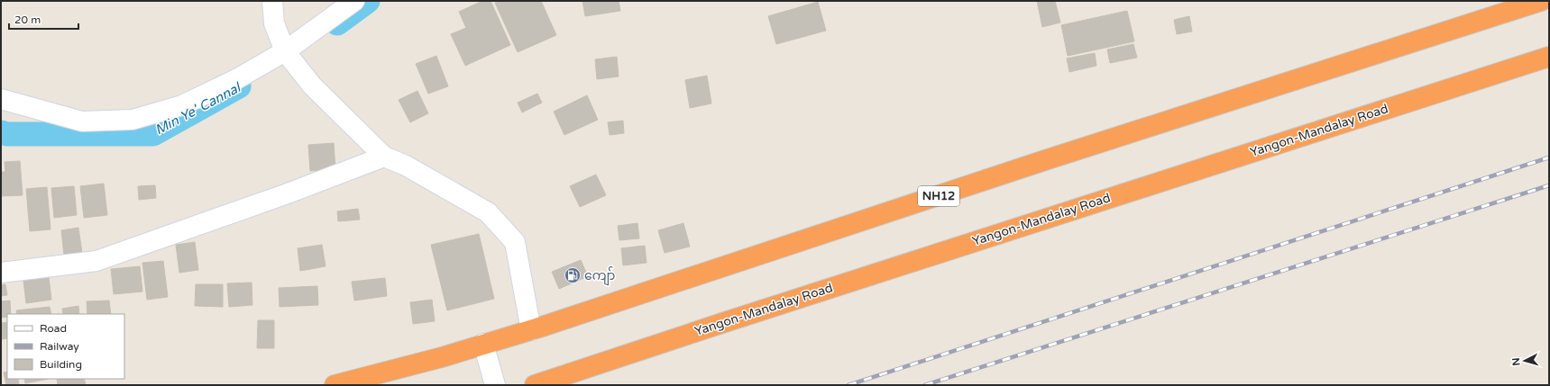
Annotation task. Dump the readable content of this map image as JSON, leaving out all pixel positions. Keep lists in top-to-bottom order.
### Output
{
  "streets": {
    "highway": ["Yangon-Mandalay Road", "NH12"]
  },
  "water": ["Min Ye' Cannal"],
  "places": {
    "fuel station": ["ကျော်"]
  },
  "legend": ["Road", "Railway", "Building"],
  "scale_bar": "20 m",
  "north": "left"
}
